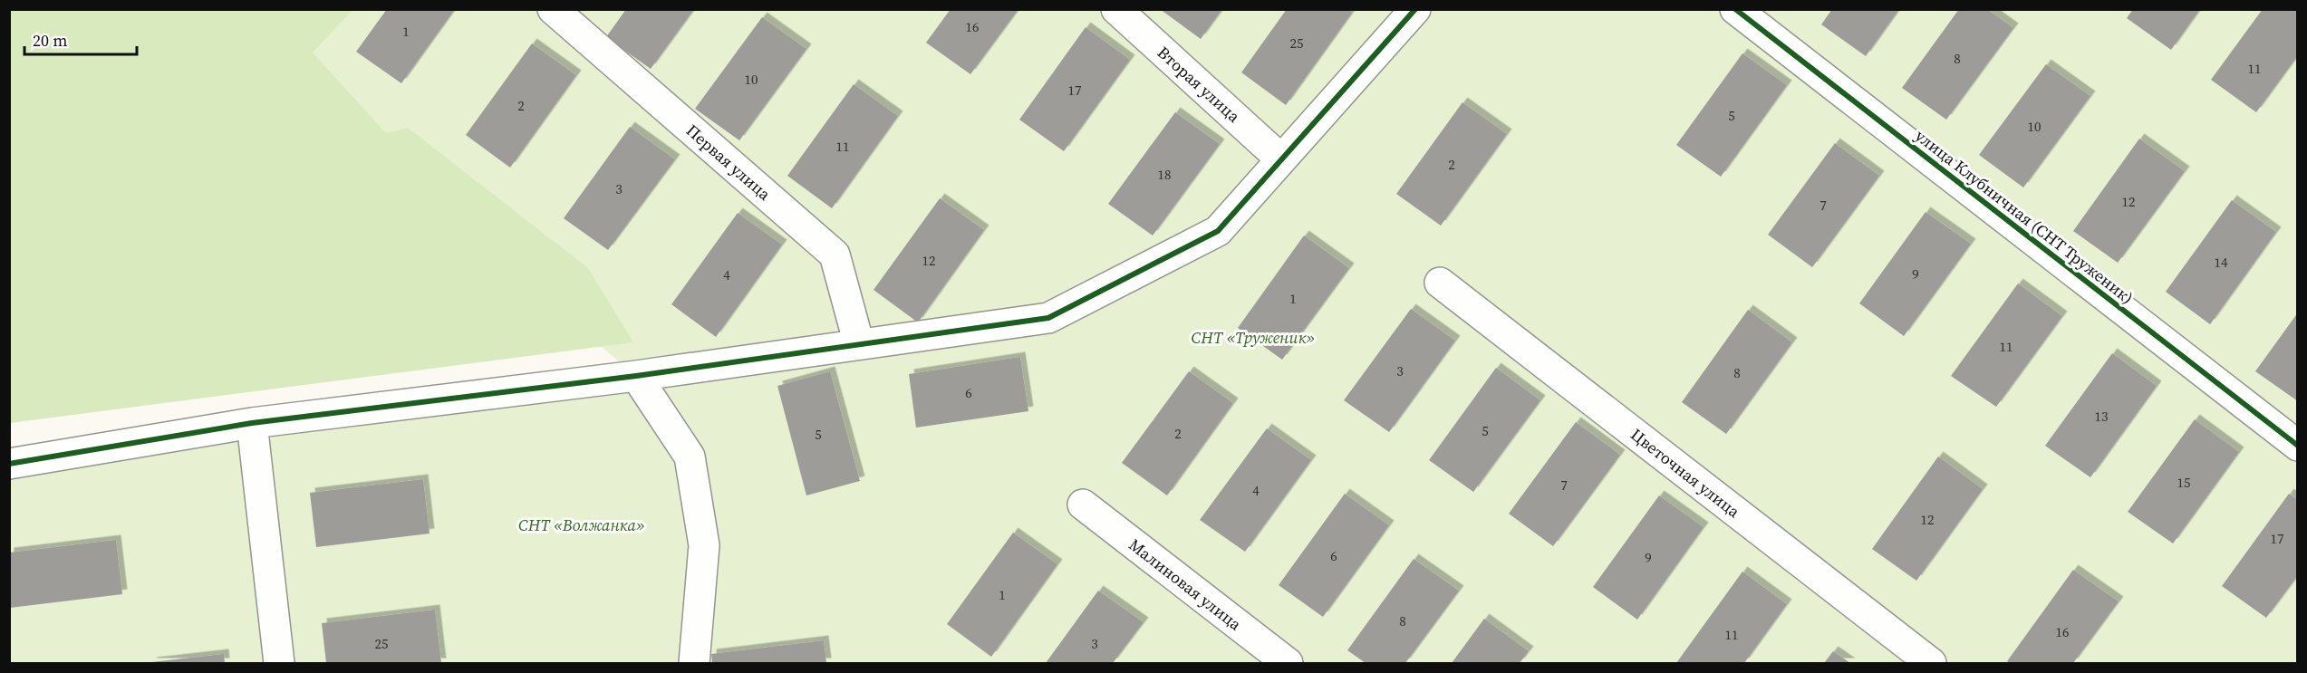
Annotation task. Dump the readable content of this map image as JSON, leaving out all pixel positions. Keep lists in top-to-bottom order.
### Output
{
  "streets": {
    "street": [
      "Вторая улица",
      "Первая улица",
      "улица Клубничная (СНТ Труженик)",
      "Цветочная улица",
      "Малиновая улица"
    ]
  },
  "parks": ["СНТ «Труженик»", "СНТ «Волжанка»"],
  "house_numbers": [
    "16",
    "1",
    "25",
    "8",
    "11",
    "10",
    "17",
    "2",
    "5",
    "10",
    "11",
    "2",
    "18",
    "3",
    "12",
    "7",
    "12",
    "14",
    "9",
    "4",
    "1",
    "11",
    "3",
    "8",
    "6",
    "13",
    "5",
    "2",
    "5",
    "15",
    "7",
    "4",
    "12",
    "17",
    "6",
    "9",
    "1",
    "8",
    "16",
    "11",
    "25",
    "3"
  ],
  "scale_bar": "20 m"
}
